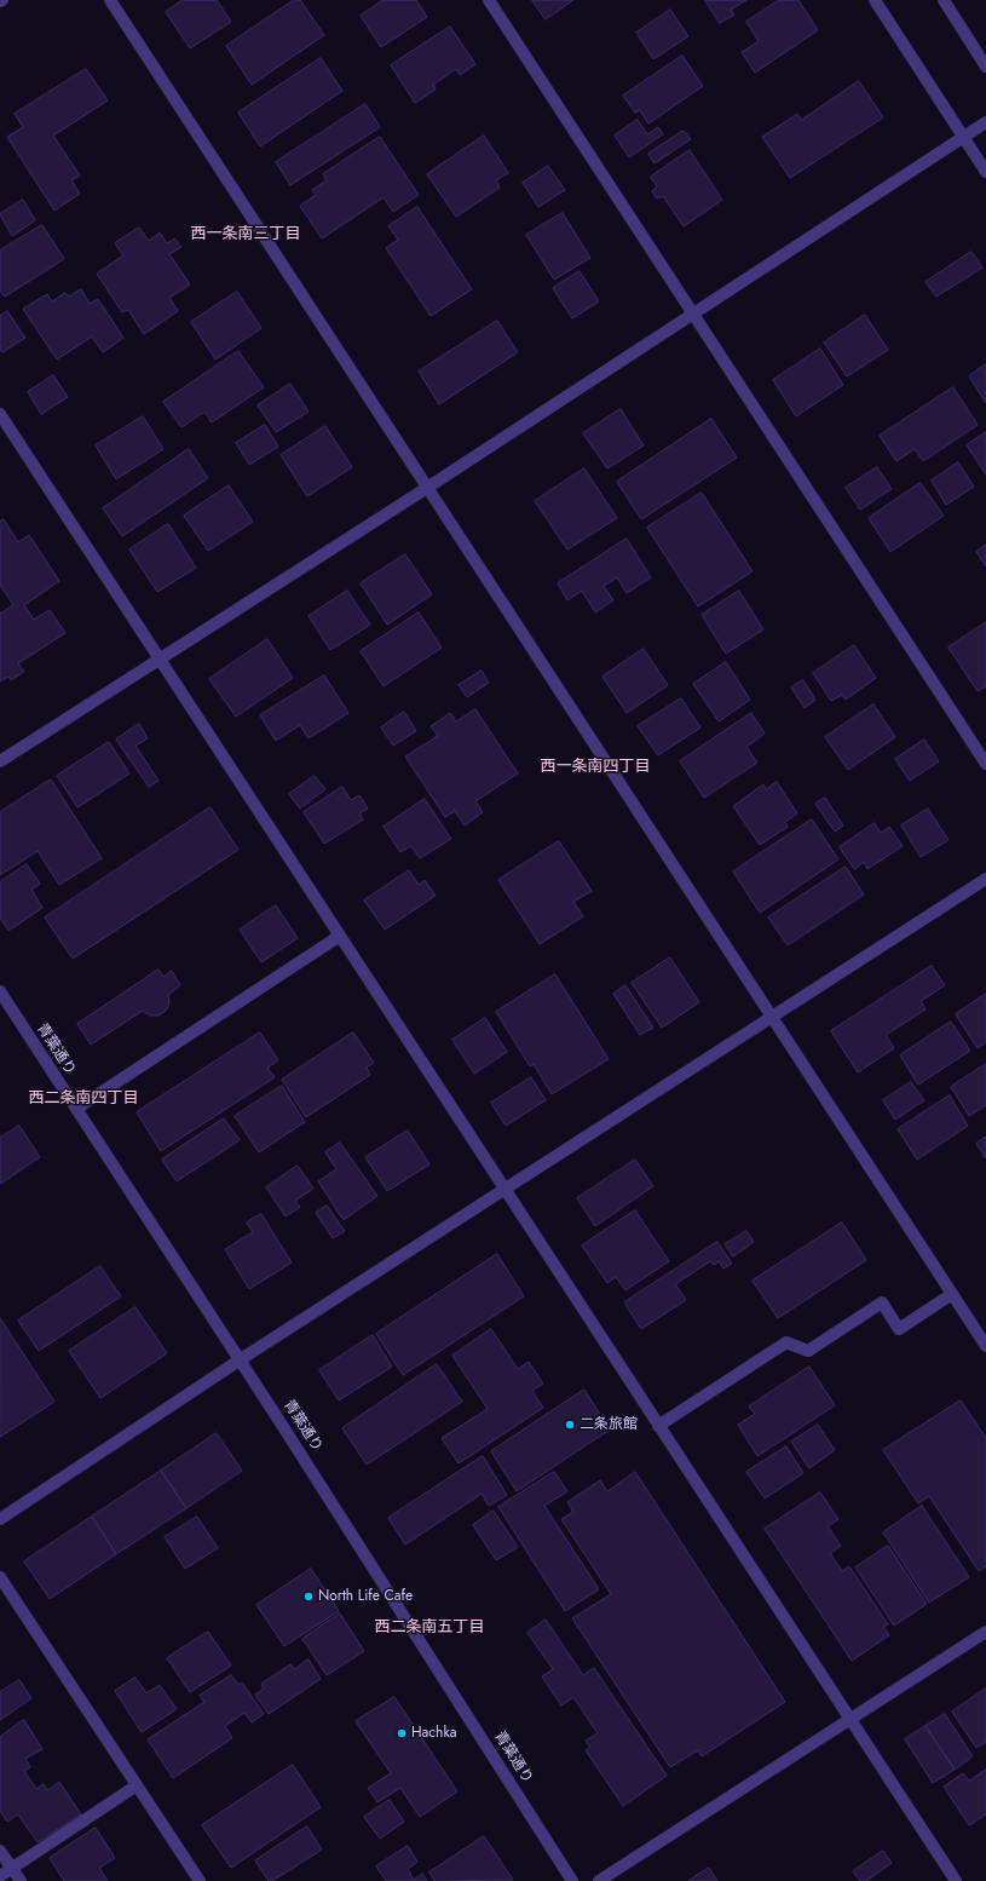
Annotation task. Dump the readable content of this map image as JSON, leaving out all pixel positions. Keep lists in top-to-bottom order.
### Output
{
  "streets": {
    "street": ["青葉通り"]
  },
  "districts": [
    "西一条南三丁目",
    "西一条南四丁目",
    "西二条南四丁目",
    "西二条南五丁目"
  ],
  "places": ["二条旅館", "North Life Cafe", "Hachka"]
}
